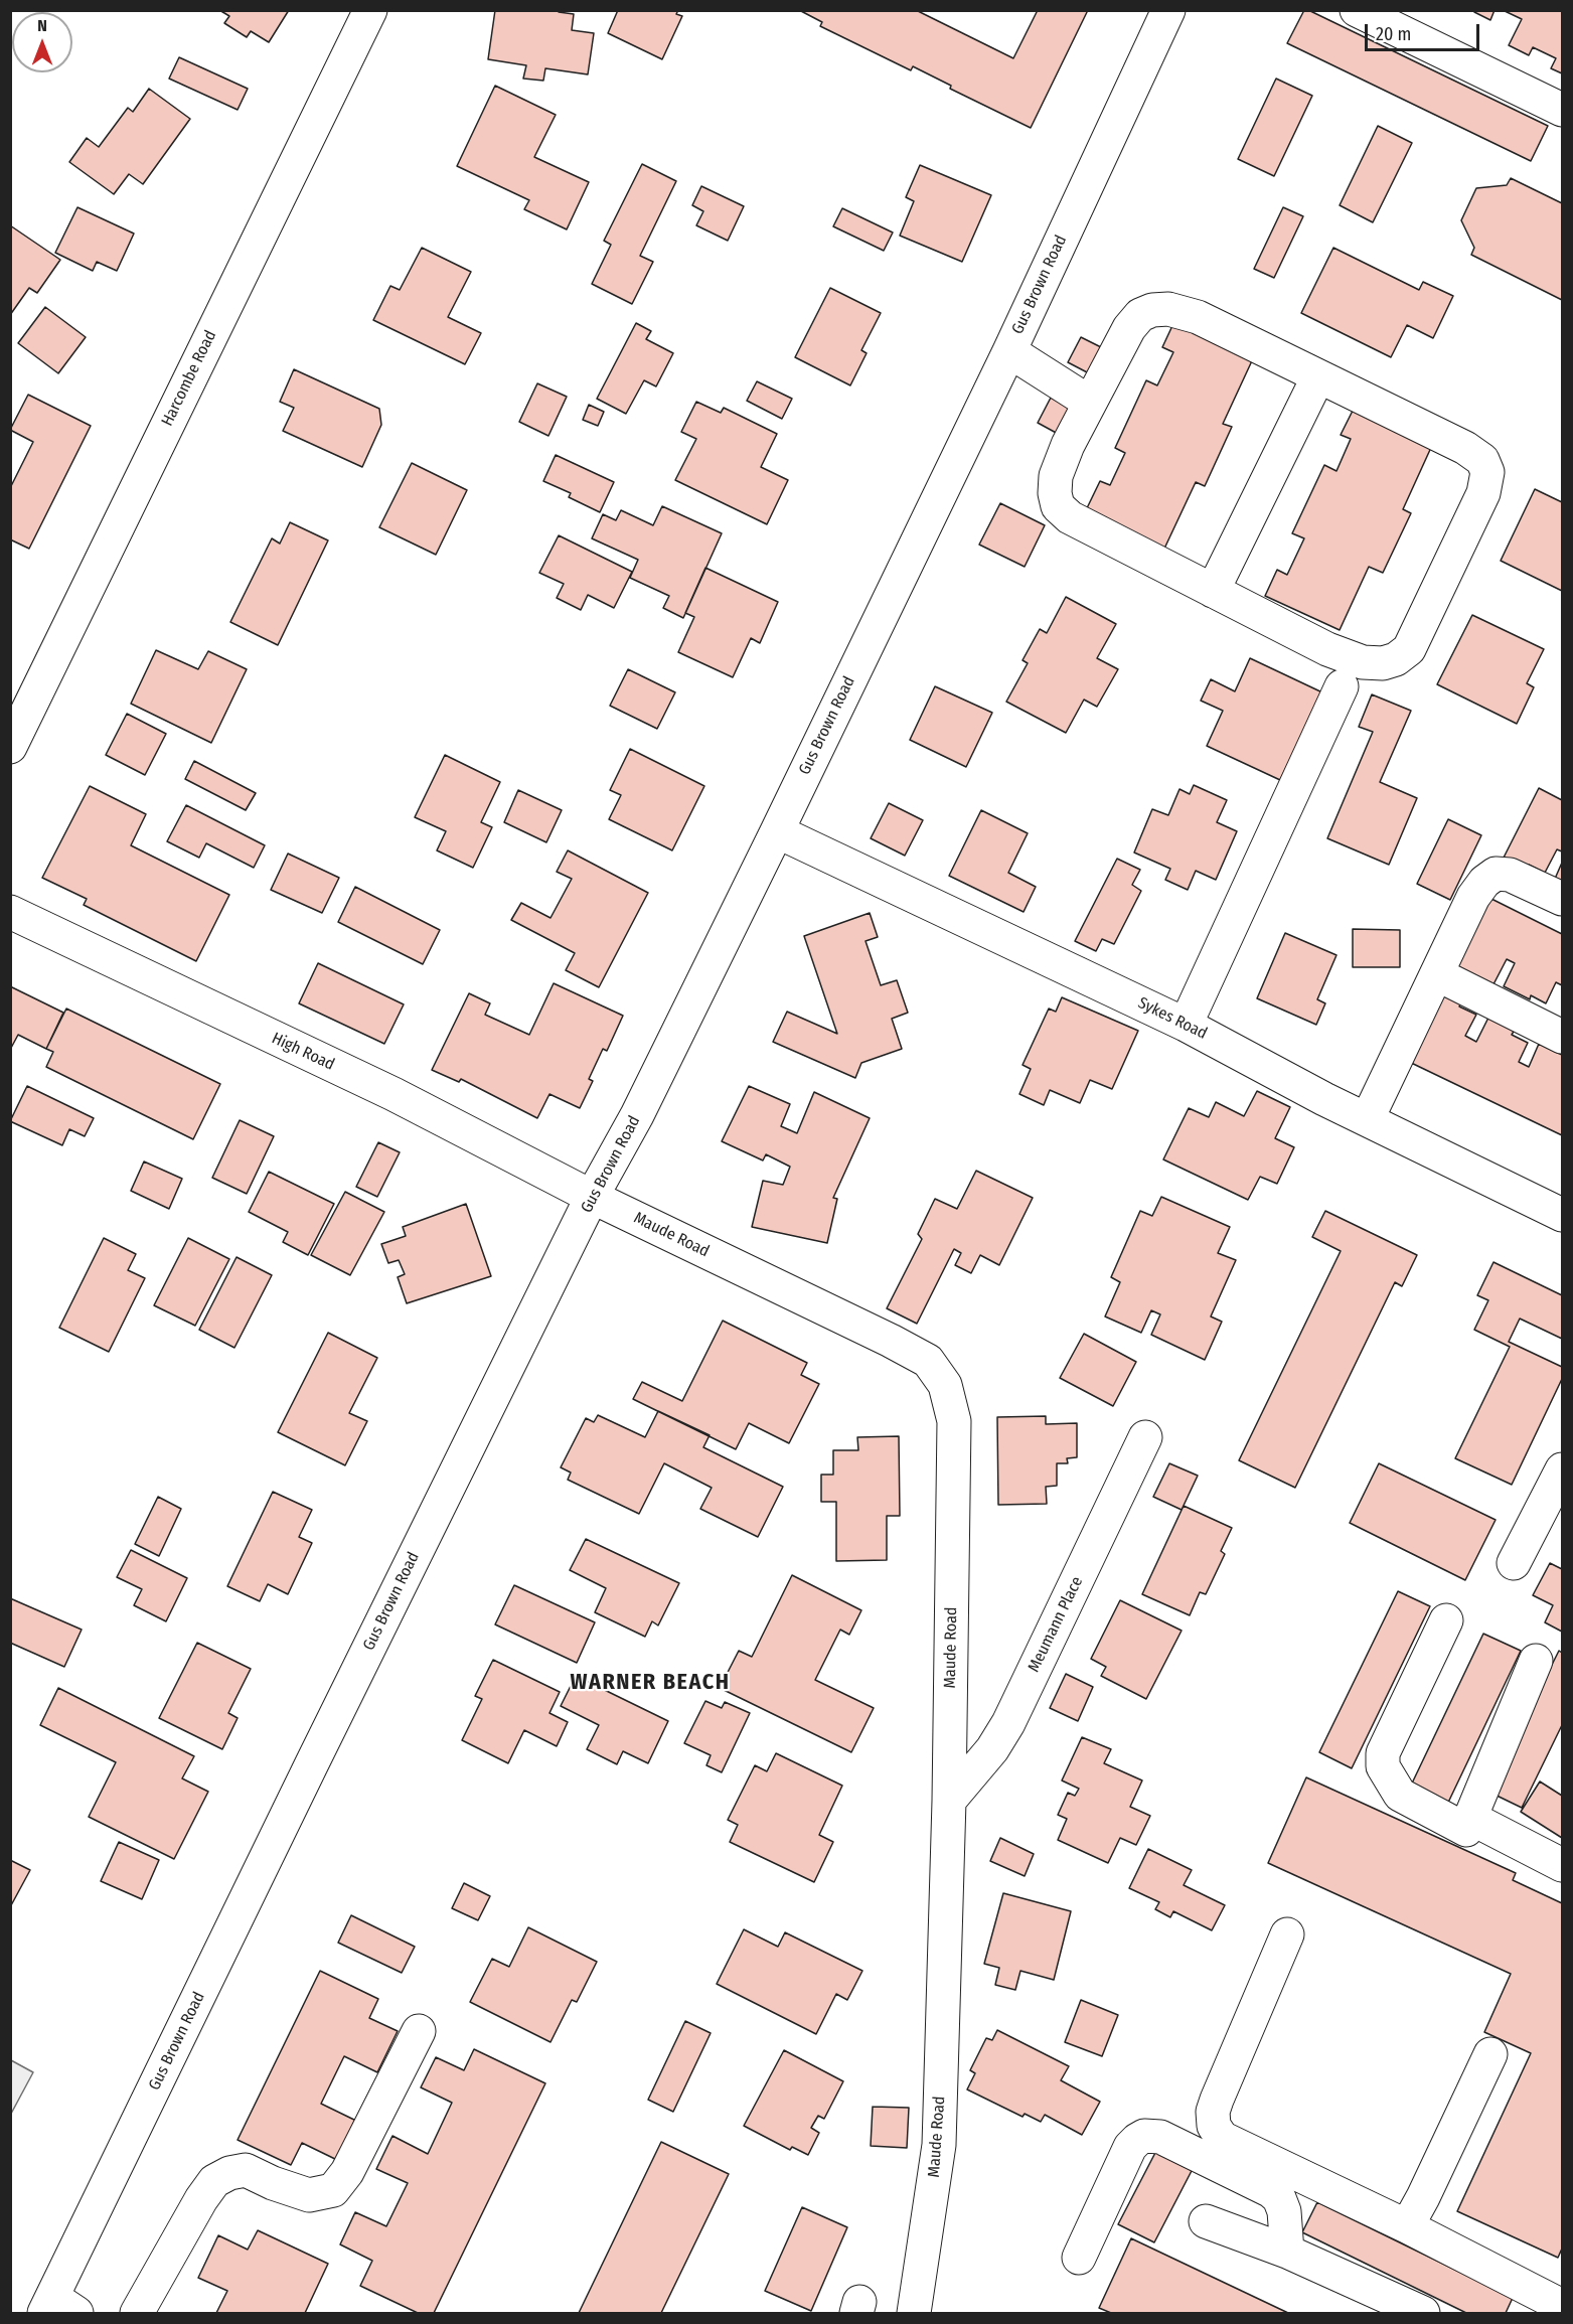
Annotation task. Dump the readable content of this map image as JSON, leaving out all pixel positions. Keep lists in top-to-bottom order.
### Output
{
  "streets": {
    "street": [
      "Gus Brown Road",
      "Harcombe Road",
      "Sykes Road",
      "High Road",
      "Maude Road",
      "Meumann Place"
    ]
  },
  "crossings": [
    ["Gus Brown Road", "Sykes Road"],
    ["Gus Brown Road", "High Road"],
    ["Gus Brown Road", "Maude Road"],
    ["High Road", "Maude Road"],
    ["Maude Road", "Meumann Place"]
  ],
  "districts": ["WARNER BEACH"],
  "scale_bar": "20 m",
  "north": "top"
}
